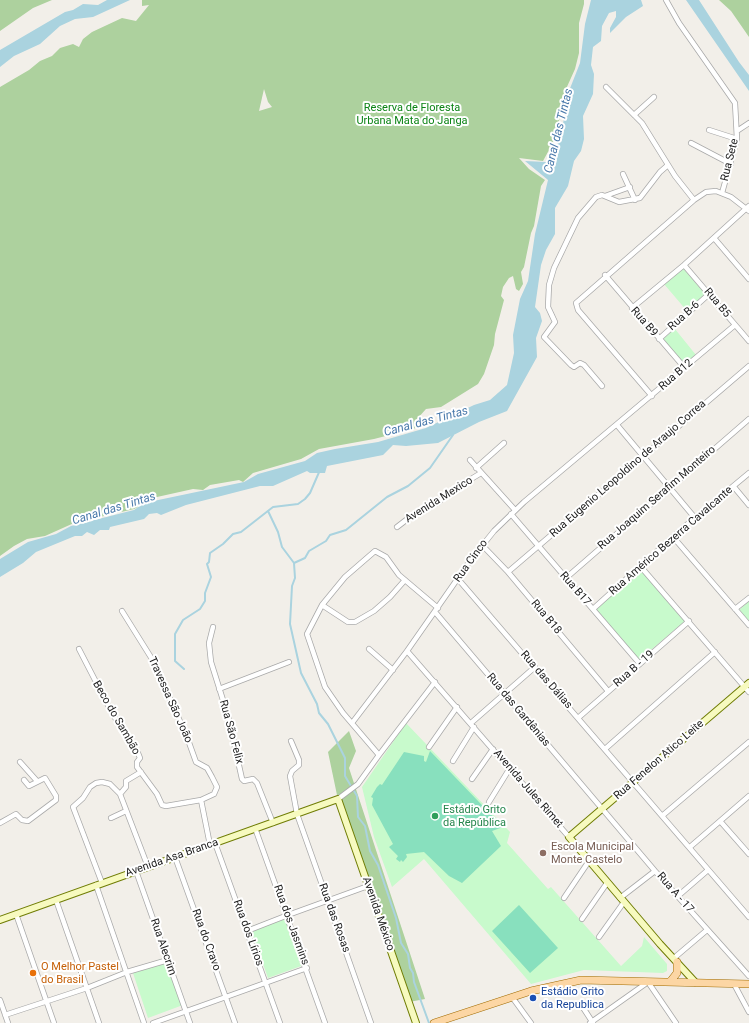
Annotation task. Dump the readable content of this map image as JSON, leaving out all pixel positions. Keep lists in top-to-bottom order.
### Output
{
  "streets": {
    "street": [
      "Rua Sete",
      "Rua B5",
      "Rua B-6",
      "Rua B9",
      "Rua B12",
      "Rua Eugenio Leopoldino de Araujo Correa",
      "Rua Joaquim Serafim Monteiro",
      "Avenida Mexico",
      "Rua Américo Bezerra Cavalcante",
      "Rua Cinco",
      "Rua B17",
      "Rua B18",
      "Rua B - 19",
      "Rua das Dálias",
      "Travessa São João",
      "Rua das Gardênias",
      "Beco do Sambão",
      "Rua São Felix",
      "Rua Fenelon Atico Leite",
      "Avenida Jules Rimet",
      "Avenida Asa Branca",
      "Rua A - 17",
      "Avenida México",
      "Rua das Rosas",
      "Rua dos Jasmins",
      "Rua dos Lírios",
      "Rua do Cravo",
      "Rua Alecrim"
    ]
  },
  "crossings": [
    ["Rua Sete", "Rua B9"],
    ["Rua Sete", "Rua B12"],
    ["Rua B5", "Rua B-6"],
    ["Rua B5", "Rua B12"],
    ["Rua B-6", "Rua B9"],
    ["Rua B9", "Rua B12"],
    ["Rua B12", "Rua Cinco"],
    ["Rua Eugenio Leopoldino de Araujo Correa", "Rua B17"],
    ["Rua Eugenio Leopoldino de Araujo Correa", "Rua B18"],
    ["Rua Joaquim Serafim Monteiro", "Rua B17"],
    ["Rua Américo Bezerra Cavalcante", "Rua B17"],
    ["Rua Cinco", "Rua B17"],
    ["Rua Cinco", "Rua B18"],
    ["Rua Cinco", "Rua das Dálias"],
    ["Rua Cinco", "Rua das Gardênias"],
    ["Rua Cinco", "Avenida Jules Rimet"],
    ["Rua B17", "Rua B - 19"],
    ["Rua B18", "Rua B - 19"],
    ["Rua B - 19", "Rua das Dálias"],
    ["Rua das Dálias", "Rua Fenelon Atico Leite"],
    ["Travessa São João", "Rua dos Lírios"],
    ["Rua das Gardênias", "Rua Fenelon Atico Leite"],
    ["Rua das Gardênias", "Rua A - 17"],
    ["Rua São Felix", "Avenida Asa Branca"],
    ["Rua Fenelon Atico Leite", "Avenida Jules Rimet"],
    ["Rua Fenelon Atico Leite", "Rua A - 17"],
    ["Avenida Asa Branca", "Avenida México"],
    ["Avenida Asa Branca", "Rua das Rosas"],
    ["Avenida Asa Branca", "Rua dos Jasmins"],
    ["Avenida Asa Branca", "Rua dos Lírios"],
    ["Avenida Asa Branca", "Rua do Cravo"],
    ["Avenida Asa Branca", "Rua Alecrim"]
  ],
  "water": ["Canal das Tintas"],
  "parks": ["Reserva de Floresta Urbana Mata do Janga"],
  "places": [
    "Estádio Grito da República",
    "Escola Municipal Monte Castelo",
    "O Melhor Pastel do Brasil",
    "Estádio Grito da Republica"
  ]
}
